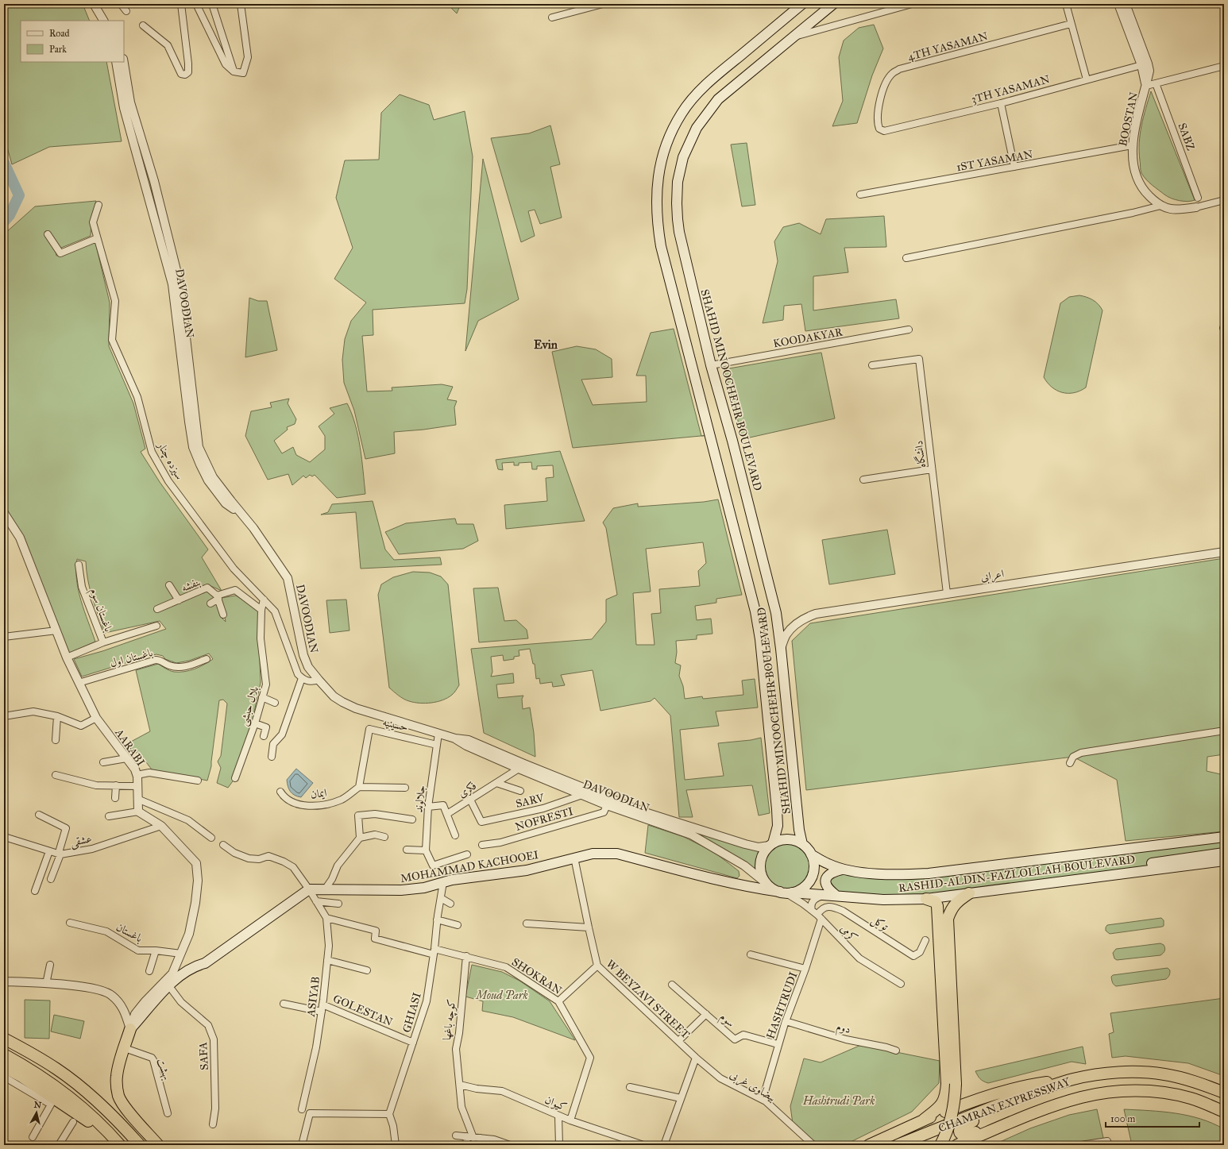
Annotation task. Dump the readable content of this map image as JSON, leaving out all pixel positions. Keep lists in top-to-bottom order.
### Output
{
  "streets": {
    "highway": ["CHAMRAN EXPRESSWAY"],
    "main road": ["SHAHID MINOOCHEHR BOULEVARD", "MOHAMMAD KACHOOEI", "RASHID-ALDIN-FAZLOLLAH BOULEVARD"],
    "street": [
      "4TH YASAMAN",
      "3TH YASAMAN",
      "BOOSTAN",
      "SABZ",
      "1ST YASAMAN",
      "DAVOODIAN",
      "KOODAKYAR",
      "دانشگاه",
      "سیزده چنار",
      "اعرابی",
      "بنفشه",
      "باغستان سوم",
      "باغستان اول",
      "بلال حبشی",
      "حسینیه",
      "AARABI",
      "فکری",
      "ایمان",
      "جلالوند",
      "SARV",
      "NOFRESTI",
      "عشقی",
      "توکل",
      "باغستان",
      "کرمی",
      "SHOKRAN",
      "ASIYAB",
      "W BEYZAVI STREET",
      "HASHTRUDI",
      "GOLESTAN",
      "GHIASI",
      "کوچه باغها",
      "سوم",
      "دوم",
      "SAFA",
      "بهشت",
      "بیضاوی غربی",
      "کیوان"
    ]
  },
  "crossings": [
    ["4TH YASAMAN", "3TH YASAMAN"],
    ["3TH YASAMAN", "BOOSTAN"],
    ["BOOSTAN", "1ST YASAMAN"],
    ["DAVOODIAN", "SHAHID MINOOCHEHR BOULEVARD"],
    ["DAVOODIAN", "فکری"],
    ["DAVOODIAN", "جلالوند"],
    ["DAVOODIAN", "SARV"],
    ["DAVOODIAN", "NOFRESTI"],
    ["DAVOODIAN", "MOHAMMAD KACHOOEI"],
    ["DAVOODIAN", "RASHID-ALDIN-FAZLOLLAH BOULEVARD"],
    ["DAVOODIAN", "کرمی"],
    ["KOODAKYAR", "SHAHID MINOOCHEHR BOULEVARD"],
    ["SHAHID MINOOCHEHR BOULEVARD", "اعرابی"],
    ["SHAHID MINOOCHEHR BOULEVARD", "MOHAMMAD KACHOOEI"],
    ["SHAHID MINOOCHEHR BOULEVARD", "RASHID-ALDIN-FAZLOLLAH BOULEVARD"],
    ["SHAHID MINOOCHEHR BOULEVARD", "کرمی"],
    ["دانشگاه", "اعرابی"],
    ["سیزده چنار", "بلال حبشی"],
    ["باغستان سوم", "AARABI"],
    ["باغستان اول", "AARABI"],
    ["حسینیه", "ایمان"],
    ["حسینیه", "جلالوند"],
    ["فکری", "SARV"],
    ["MOHAMMAD KACHOOEI", "RASHID-ALDIN-FAZLOLLAH BOULEVARD"],
    ["MOHAMMAD KACHOOEI", "کرمی"],
    ["MOHAMMAD KACHOOEI", "ASIYAB"],
    ["MOHAMMAD KACHOOEI", "W BEYZAVI STREET"],
    ["MOHAMMAD KACHOOEI", "GHIASI"],
    ["RASHID-ALDIN-FAZLOLLAH BOULEVARD", "کرمی"],
    ["توکل", "کرمی"],
    ["توکل", "HASHTRUDI"],
    ["کرمی", "HASHTRUDI"],
    ["SHOKRAN", "ASIYAB"],
    ["SHOKRAN", "GHIASI"],
    ["SHOKRAN", "کوچه باغها"],
    ["SHOKRAN", "کیوان"],
    ["ASIYAB", "GOLESTAN"],
    ["W BEYZAVI STREET", "بیضاوی غربی"],
    ["HASHTRUDI", "سوم"],
    ["HASHTRUDI", "دوم"],
    ["HASHTRUDI", "بیضاوی غربی"],
    ["GOLESTAN", "GHIASI"],
    ["کوچه باغها", "کیوان"]
  ],
  "districts": ["Evin"],
  "parks": ["Moud Park", "Hashtrudi Park"],
  "legend": ["Road", "Park"],
  "scale_bar": "100 m",
  "north": "top"
}
